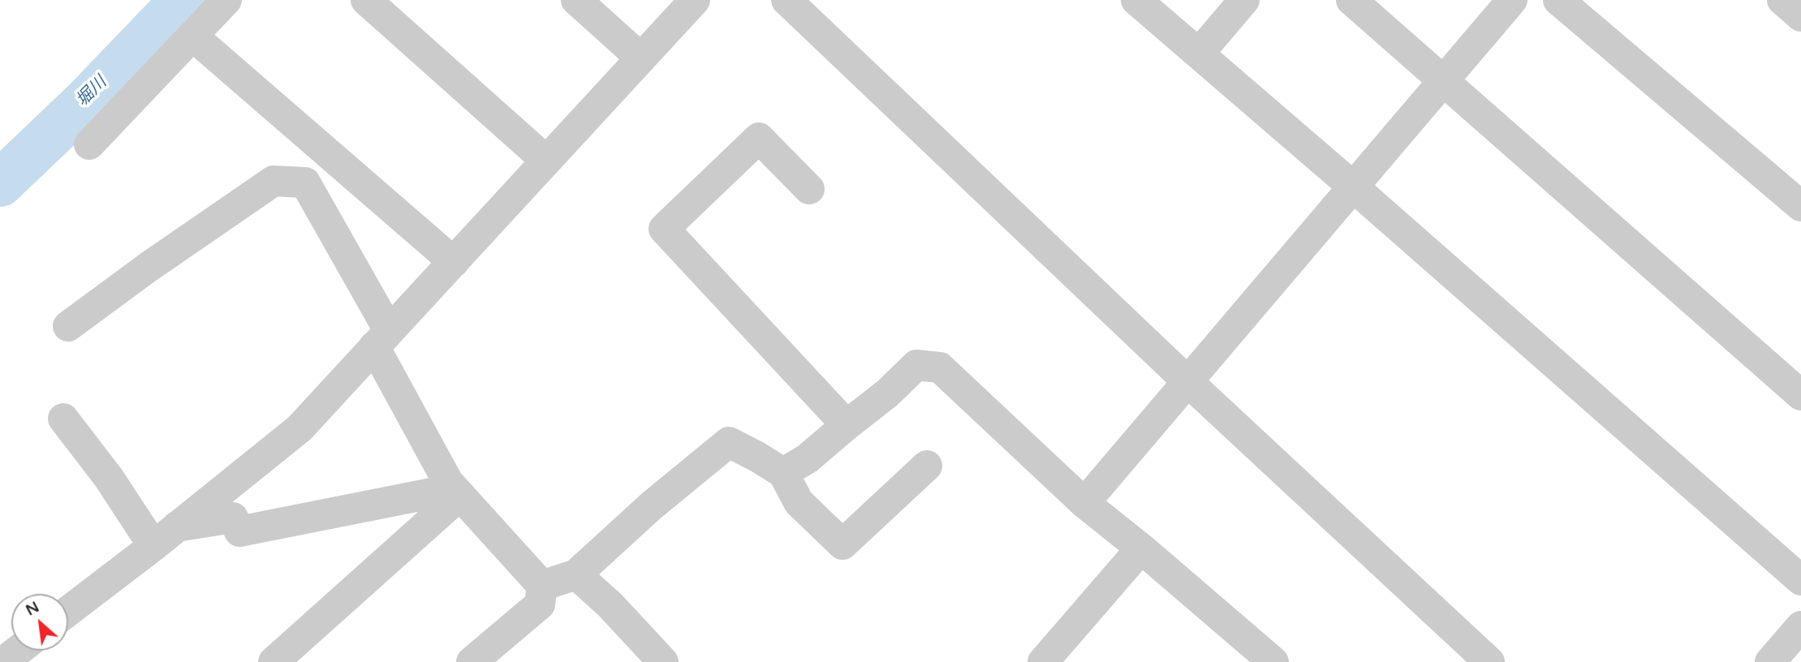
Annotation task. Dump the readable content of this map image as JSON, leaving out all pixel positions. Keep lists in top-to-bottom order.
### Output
{
  "water": ["堀川"],
  "north": "top left"
}
